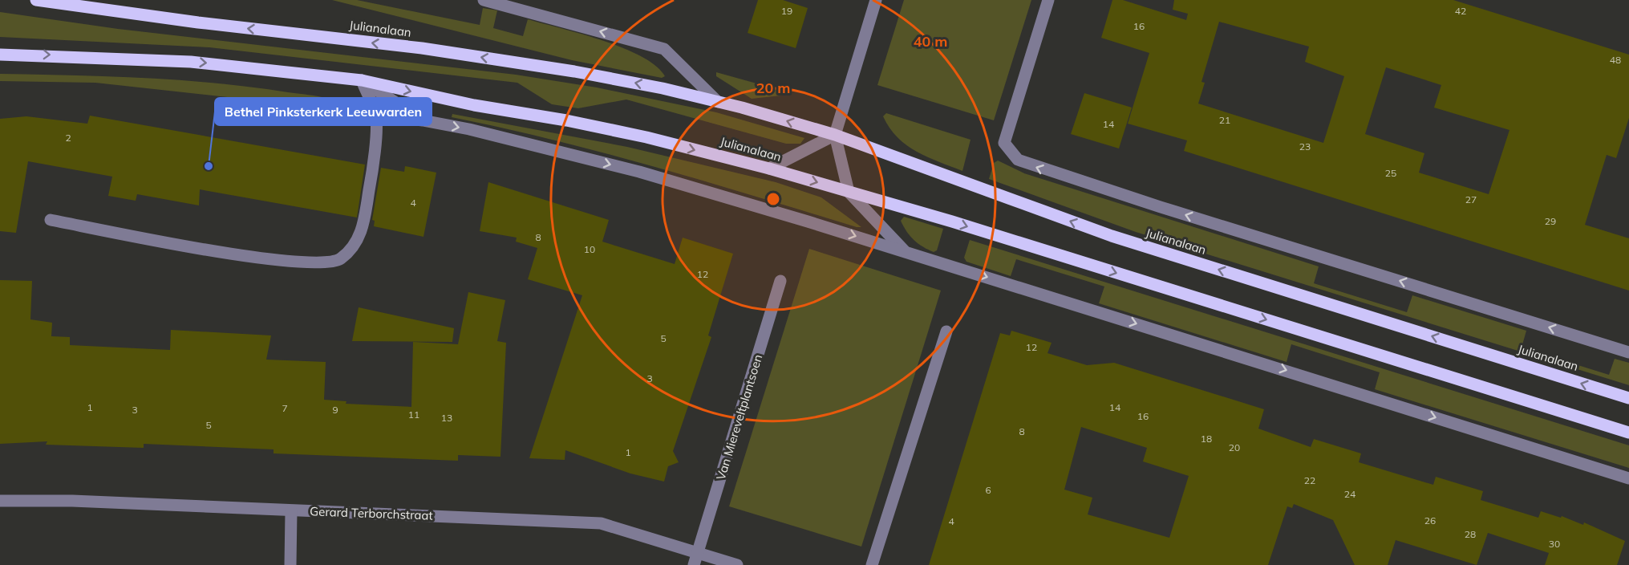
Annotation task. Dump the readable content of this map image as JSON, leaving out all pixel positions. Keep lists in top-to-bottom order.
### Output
{
  "streets": {
    "main road": ["Julianalaan"],
    "street": ["Van Miereveltplantsoen", "Gerard Terborchstraat"]
  },
  "crossings": [
    ["Van Miereveltplantsoen", "Gerard Terborchstraat"]
  ],
  "places": ["Bethel Pinksterkerk Leeuwarden"],
  "house_numbers": [
    "19",
    "42",
    "16",
    "48",
    "21",
    "14",
    "2",
    "23",
    "25",
    "27",
    "4",
    "29",
    "8",
    "10",
    "12",
    "5",
    "12",
    "3",
    "1",
    "14",
    "7",
    "3",
    "9",
    "11",
    "16",
    "13",
    "5",
    "8",
    "18",
    "20",
    "1",
    "22",
    "6",
    "24",
    "26",
    "4",
    "28",
    "30"
  ],
  "rings": ["40 m", "20 m"]
}
